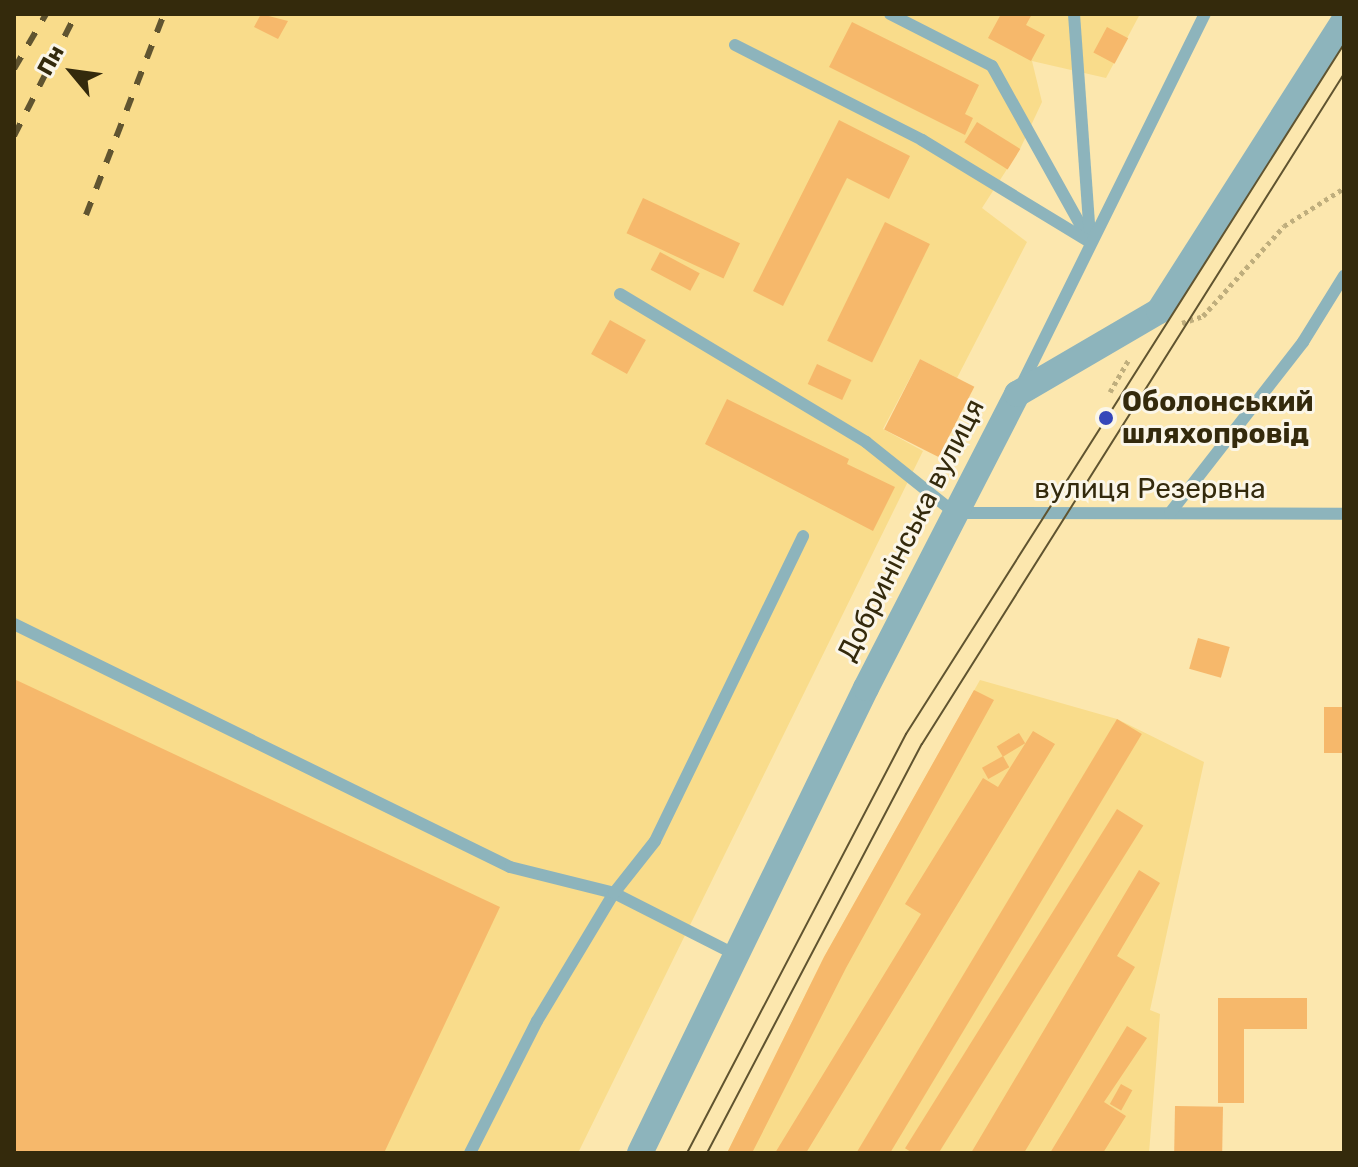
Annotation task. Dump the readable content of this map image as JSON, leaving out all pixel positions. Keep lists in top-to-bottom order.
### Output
{
  "streets": {
    "street": ["Добринінська вулиця"],
    "lane": ["вулиця Резервна"]
  },
  "crossings": [
    ["вулиця Резервна", "Добринінська вулиця"]
  ],
  "places": ["Оболонський шляхопровід"],
  "north": "top left"
}
